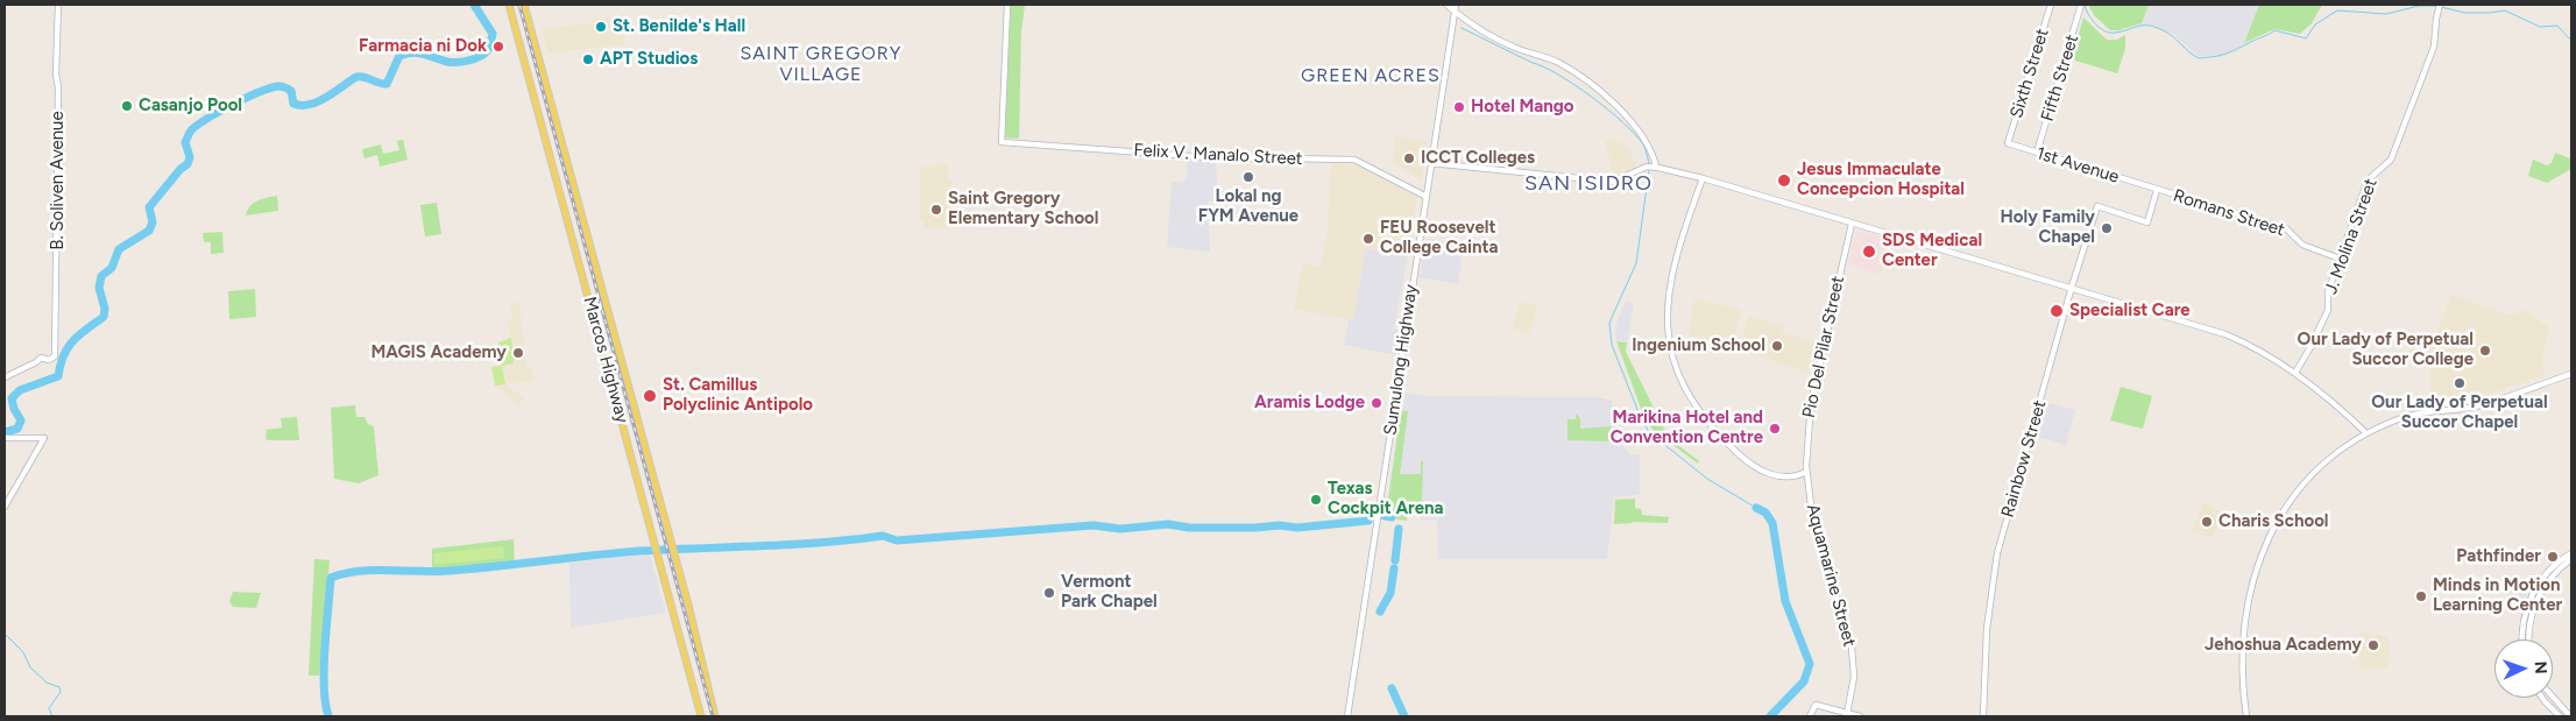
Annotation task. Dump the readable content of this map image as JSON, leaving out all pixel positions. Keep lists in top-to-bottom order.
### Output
{
  "streets": {
    "main road": ["Marcos Highway"],
    "street": [
      "Sixth Street",
      "Fifth Street",
      "Felix V. Manalo Street",
      "1st Avenue",
      "B. Soliven Avenue",
      "Romans Street",
      "J. Molina Street",
      "Pio Del Pilar Street",
      "Sumulong Highway",
      "Rainbow Street",
      "Aquamarine Street"
    ]
  },
  "crossings": [
    ["Sixth Street", "1st Avenue"],
    ["Fifth Street", "1st Avenue"],
    ["Felix V. Manalo Street", "Sumulong Highway"],
    ["1st Avenue", "Romans Street"],
    ["Romans Street", "J. Molina Street"],
    ["Romans Street", "Rainbow Street"],
    ["Pio Del Pilar Street", "Aquamarine Street"]
  ],
  "districts": ["SAINT GREGORY VILLAGE", "GREEN ACRES", "SAN ISIDRO"],
  "places": [
    "St. Benilde's Hall",
    "Farmacia ni Dok",
    "APT Studios",
    "Casanjo Pool",
    "Hotel Mango",
    "ICCT Colleges",
    "Lokal ng FYM Avenue",
    "Jesus Immaculate Concepcion Hospital",
    "Saint Gregory Elementary School",
    "Holy Family Chapel",
    "FEU Roosevelt College Cainta",
    "SDS Medical Center",
    "Specialist Care",
    "Ingenium School",
    "Our Lady of Perpetual Succor College",
    "MAGIS Academy",
    "Our Lady of Perpetual Succor Chapel",
    "St. Camillus Polyclinic Antipolo",
    "Aramis Lodge",
    "Marikina Hotel and Convention Centre",
    "Texas Cockpit Arena",
    "Charis School",
    "Pathfinder",
    "Vermont Park Chapel",
    "Minds in Motion Learning Center",
    "Jehoshua Academy"
  ],
  "north": "right"
}
